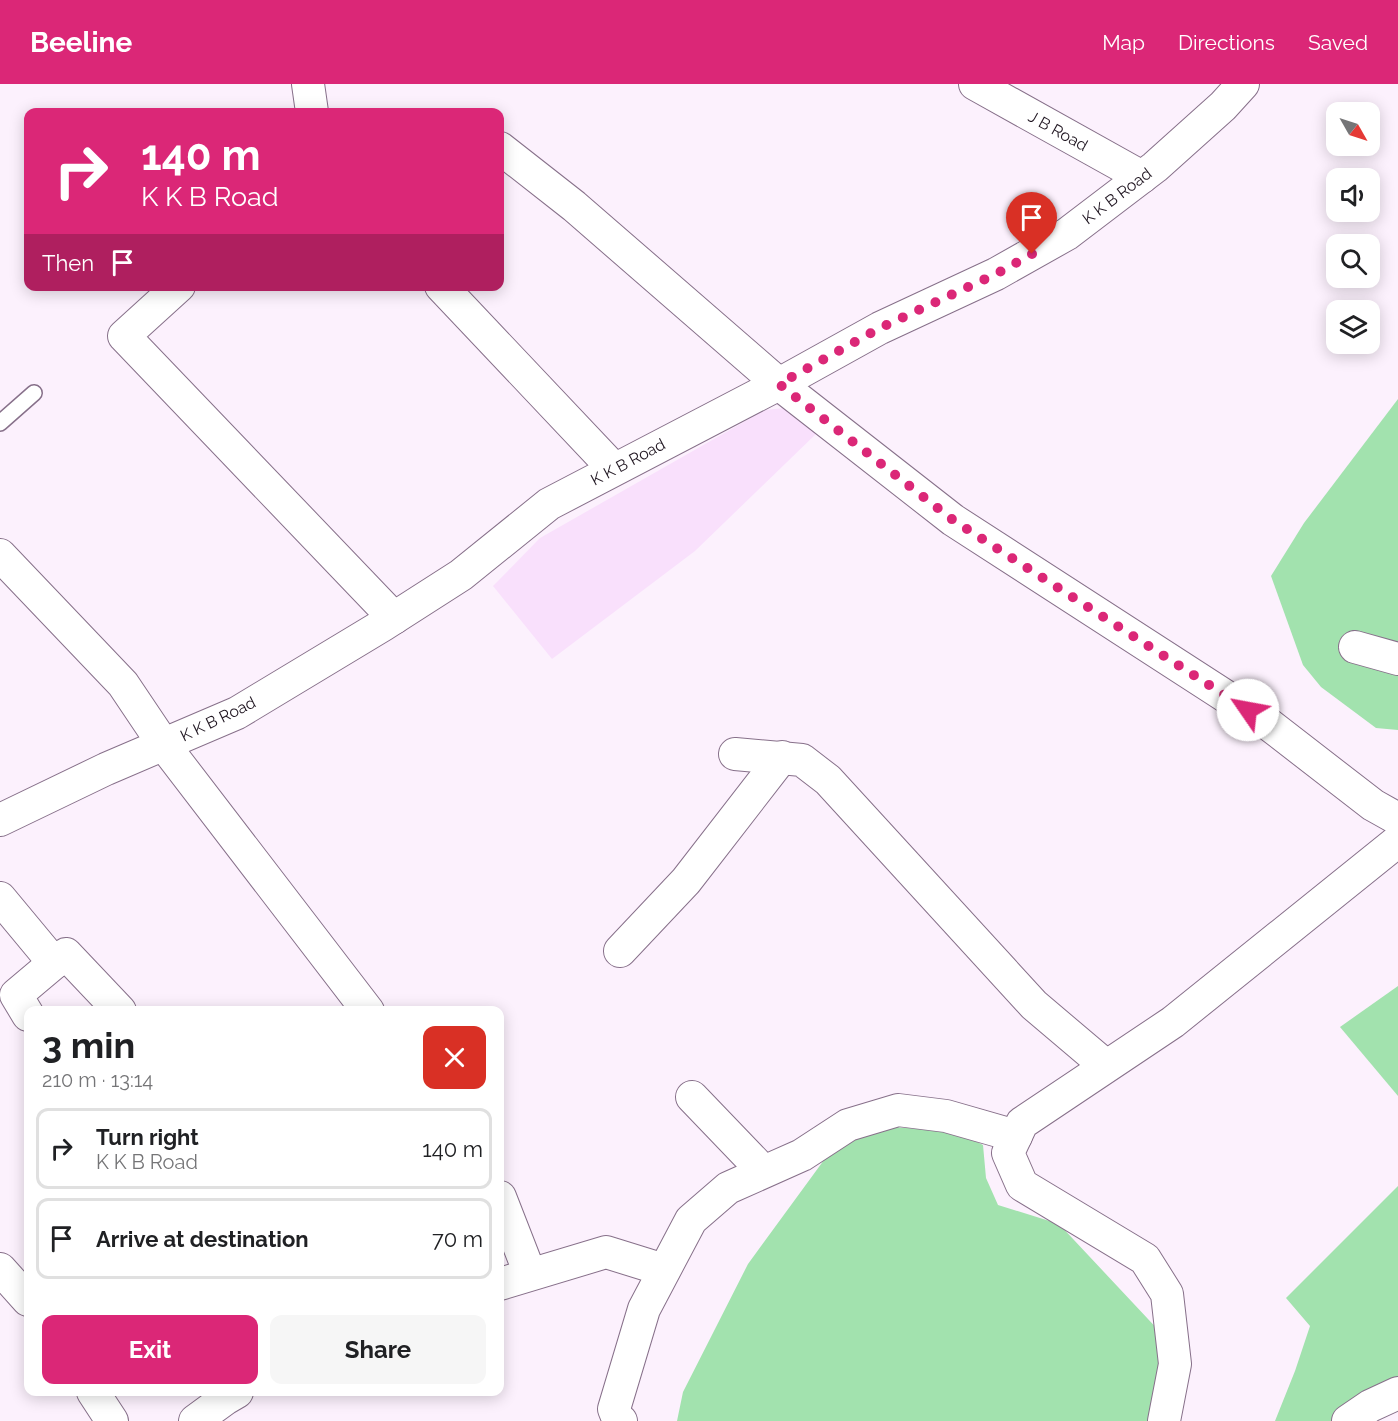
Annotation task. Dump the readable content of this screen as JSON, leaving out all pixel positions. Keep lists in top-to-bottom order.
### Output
{
  "streets": {
    "street": ["J B Road", "K K B Road"]
  },
  "crossings": [
    ["J B Road", "K K B Road"]
  ],
  "north": "bottom right",
  "page": {
    "header": "Beeline",
    "nav": ["Map", "Directions", "Saved"],
    "turn": ["140 m", "K K B Road"],
    "then": "Then",
    "heading": ["3 min", "210 m · 13:14"],
    "list": [
      {
        "name": "Turn right",
        "note": "K K B Road",
        "value": "140 m"
      },
      {
        "name": "Arrive at destination",
        "value": "70 m"
      }
    ],
    "buttons": ["Exit", "Share"]
  }
}
